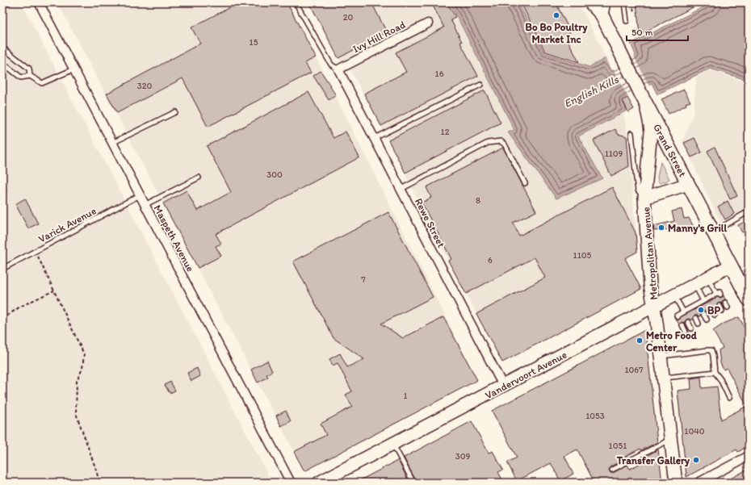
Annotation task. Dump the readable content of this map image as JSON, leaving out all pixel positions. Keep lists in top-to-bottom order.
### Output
{
  "streets": {
    "main road": ["Grand Street", "Metropolitan Avenue", "Vandervoort Avenue"],
    "street": ["Ivy Hill Road", "Rewe Street", "Maspeth Avenue"],
    "lane": ["Varick Avenue"]
  },
  "crossings": [
    ["Ivy Hill Road", "Rewe Street"],
    ["Grand Street", "Metropolitan Avenue"],
    ["Grand Street", "Vandervoort Avenue"],
    ["Rewe Street", "Vandervoort Avenue"],
    ["Varick Avenue", "Maspeth Avenue"],
    ["Metropolitan Avenue", "Vandervoort Avenue"]
  ],
  "water": ["English Kills"],
  "places": [
    "Bo Bo Poultry Market Inc",
    "Manny's Grill",
    "BP",
    "Metro Food Center",
    "Transfer Gallery"
  ],
  "house_numbers": [
    "20",
    "15",
    "16",
    "320",
    "12",
    "1109",
    "300",
    "8",
    "1105",
    "6",
    "7",
    "1067",
    "1",
    "1053",
    "1040",
    "1051",
    "309"
  ],
  "scale_bar": "50 m"
}
